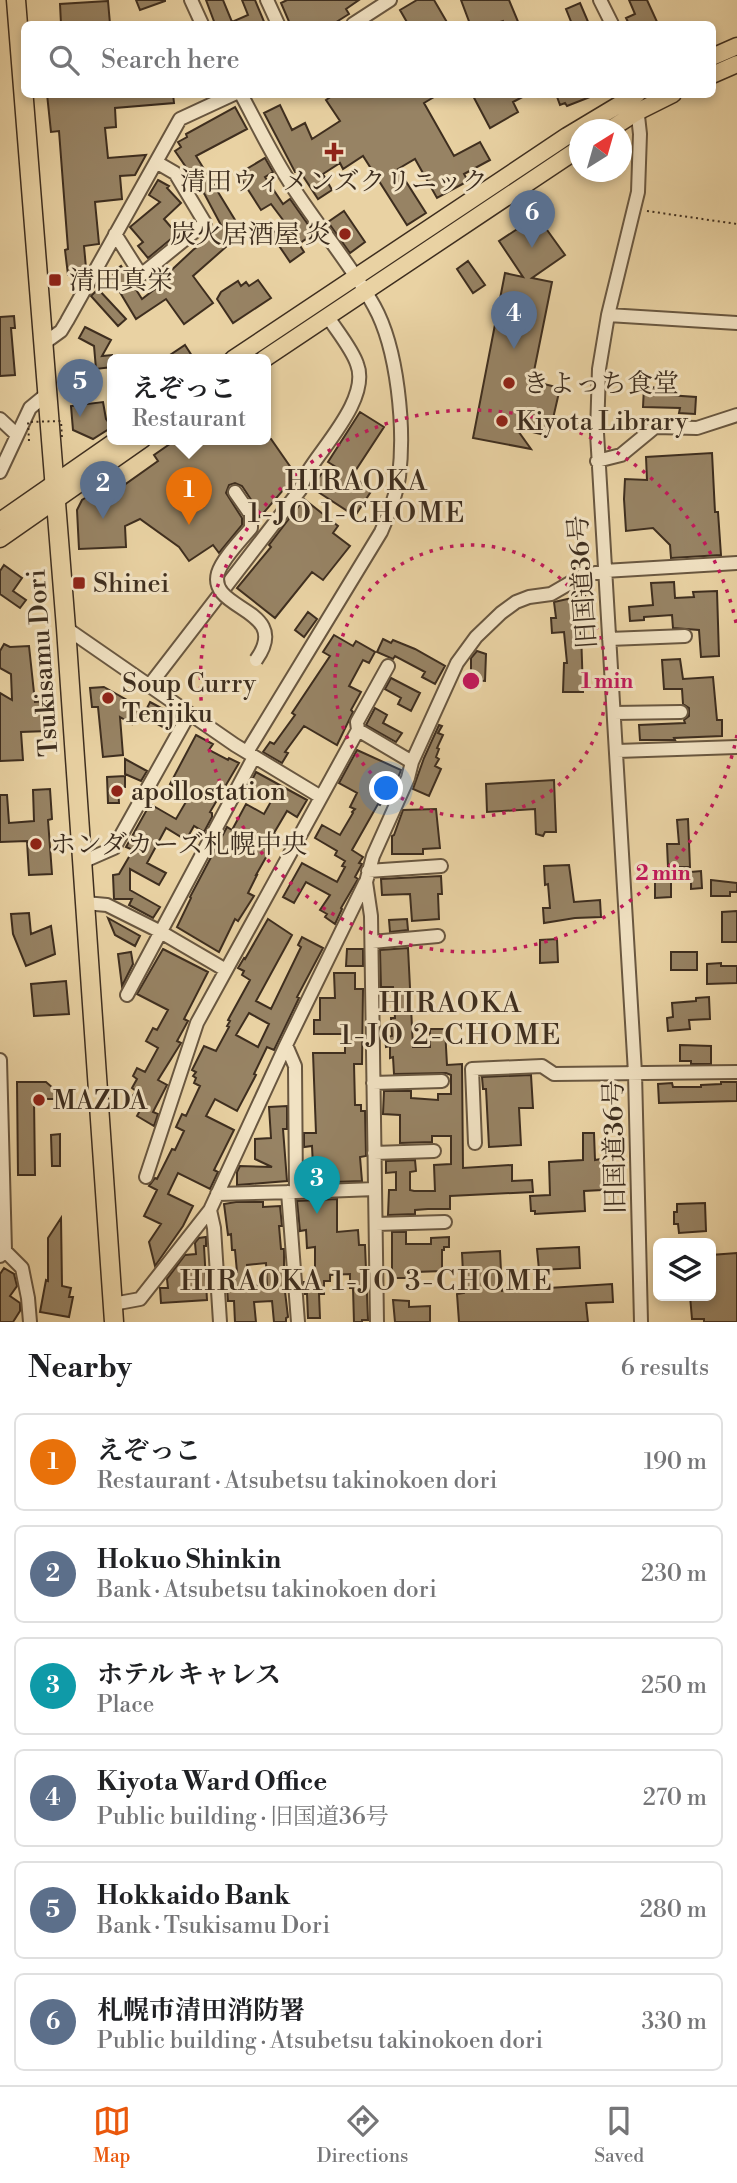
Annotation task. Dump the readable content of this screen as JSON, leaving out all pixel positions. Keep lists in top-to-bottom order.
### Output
{
  "streets": {
    "highway": ["Tsukisamu Dori"],
    "street": ["旧国道36号"]
  },
  "districts": ["HIRAOKA 1-JO 1-CHOME", "HIRAOKA 1-JO 2-CHOME", "HIRAOKA 1-JO 3-CHOME"],
  "places": {
    "health": ["清田ウィメンズクリニック"],
    "other": [
      "炭火居酒屋 炎",
      "きよっち食堂",
      "Kiyota Library",
      "Soup Curry Tenjiku",
      "apollostation",
      "ホンダカーズ札幌中央",
      "MAZDA"
    ],
    "transit": ["清田真栄", "Shinei"]
  },
  "north": "top right",
  "page": {
    "search": "Search here",
    "pins": [
      "6",
      "4",
      "5",
      "2",
      "1",
      "3"
    ],
    "popup": ["えぞっこ", "Restaurant"],
    "heading": ["Nearby", "6 results"],
    "list": [
      {
        "mark": "1",
        "name": "えぞっこ",
        "note": "Restaurant · Atsubetsu takinokoen dori",
        "value": "190 m"
      },
      {
        "mark": "2",
        "name": "Hokuo Shinkin",
        "note": "Bank · Atsubetsu takinokoen dori",
        "value": "230 m"
      },
      {
        "mark": "3",
        "name": "ホテル キャレス",
        "note": "Place",
        "value": "250 m"
      },
      {
        "mark": "4",
        "name": "Kiyota Ward Office",
        "note": "Public building · 旧国道36号",
        "value": "270 m"
      },
      {
        "mark": "5",
        "name": "Hokkaido Bank",
        "note": "Bank · Tsukisamu Dori",
        "value": "280 m"
      },
      {
        "mark": "6",
        "name": "札幌市清田消防署",
        "note": "Public building · Atsubetsu takinokoen dori",
        "value": "330 m"
      }
    ],
    "nav": ["Map", "Directions", "Saved"]
  },
  "rings": ["1 min", "2 min"]
}
